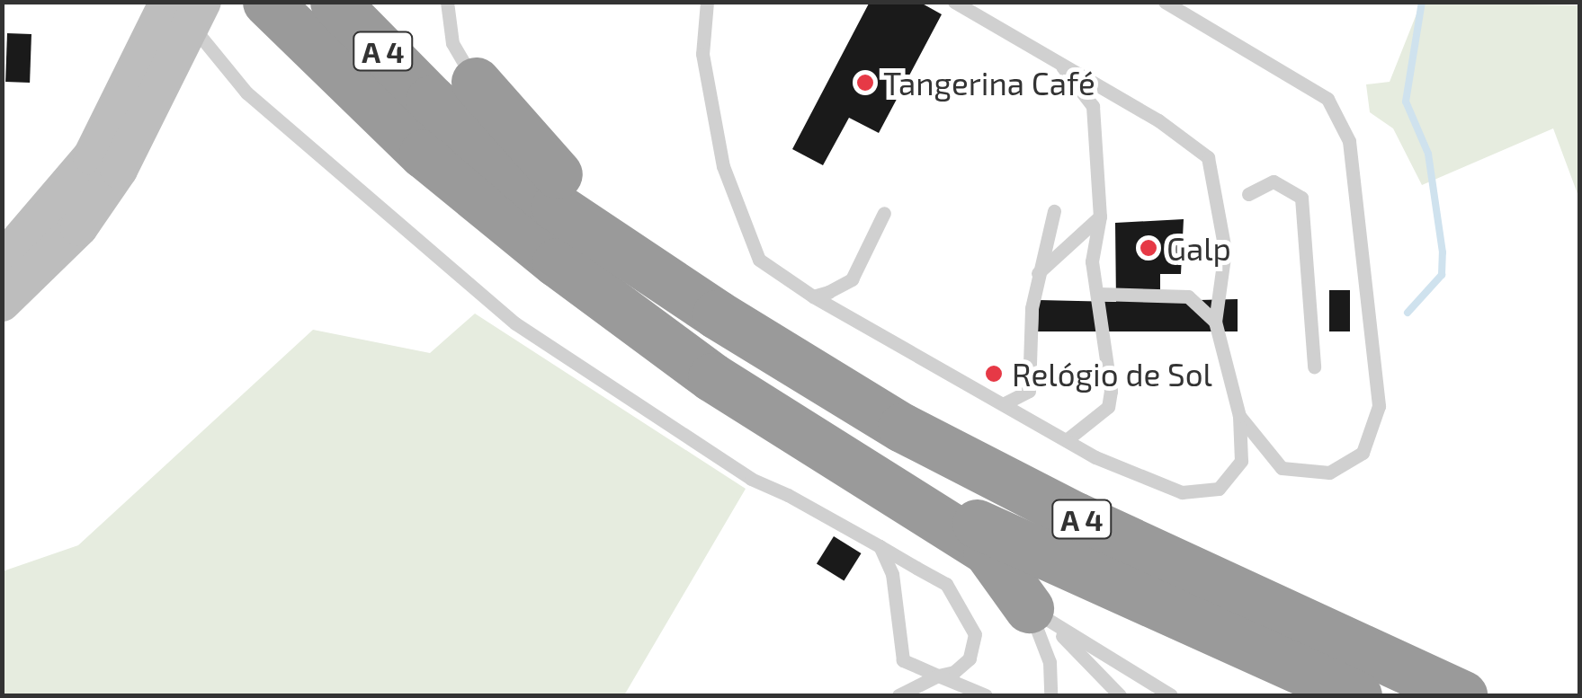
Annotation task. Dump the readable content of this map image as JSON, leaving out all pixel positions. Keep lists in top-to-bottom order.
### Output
{
  "streets": {
    "highway": ["A 4"]
  },
  "places": ["Tangerina Café", "Galp", "Relógio de Sol"]
}
